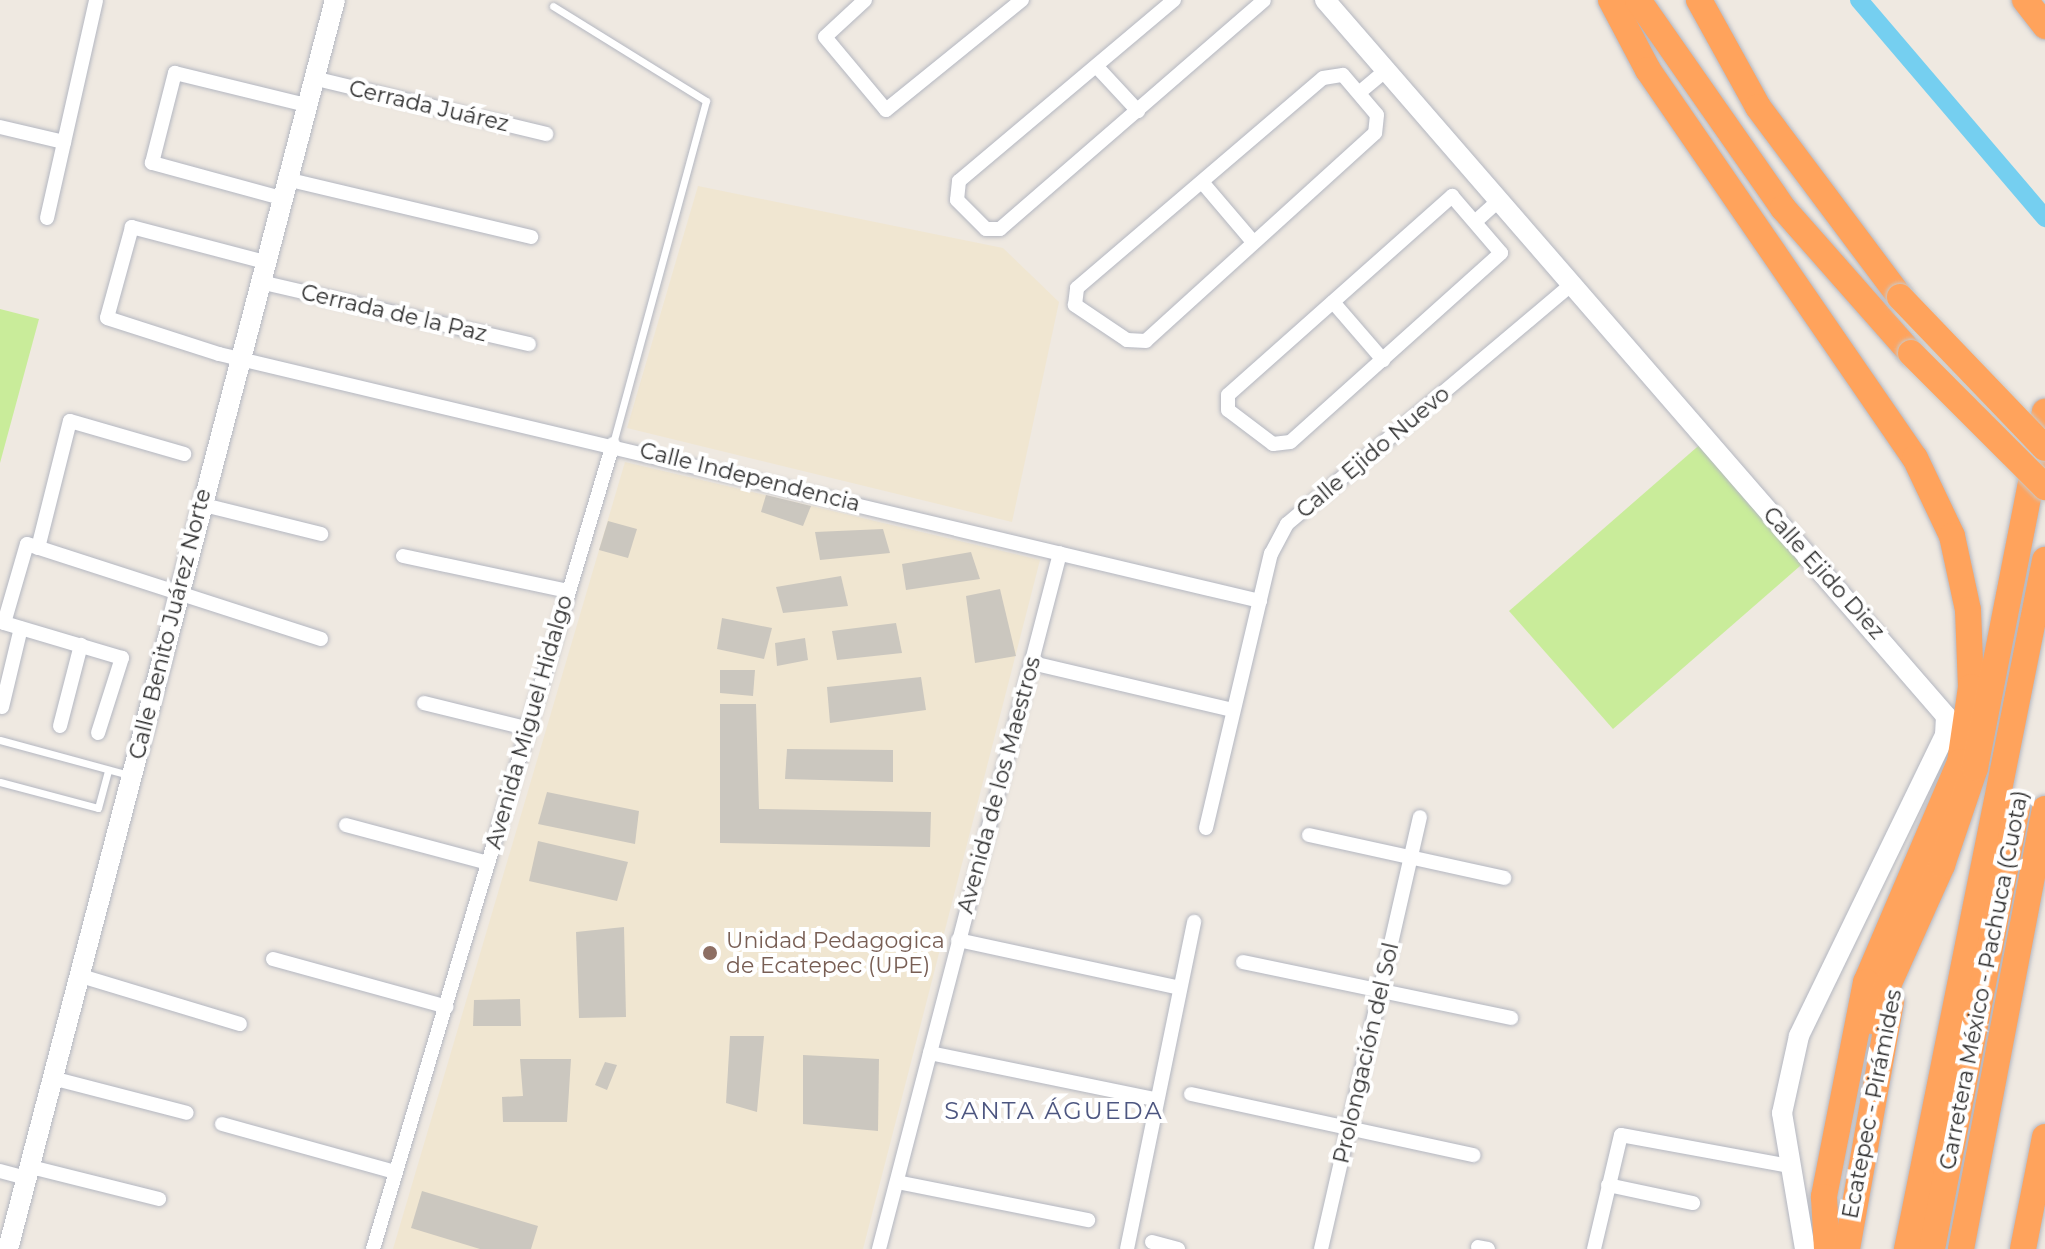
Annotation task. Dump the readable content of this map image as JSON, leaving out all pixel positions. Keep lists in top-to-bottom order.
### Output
{
  "streets": {
    "highway": ["Carretera México - Pachuca (Cuota)", "Ecatepec - Pirámides"],
    "main road": ["Calle Ejido Diez", "Calle Benito Juárez Norte"],
    "street": [
      "Cerrada Juárez",
      "Cerrada de la Paz",
      "Calle Ejido Nuevo",
      "Calle Independencia",
      "Avenida Miguel Hidalgo",
      "Avenida de los Maestros",
      "Prolongación del Sol"
    ]
  },
  "crossings": [
    ["Cerrada Juárez", "Calle Benito Juárez Norte"],
    ["Cerrada de la Paz", "Calle Independencia"],
    ["Cerrada de la Paz", "Calle Benito Juárez Norte"],
    ["Calle Ejido Nuevo", "Calle Independencia"],
    ["Calle Ejido Nuevo", "Calle Ejido Diez"],
    ["Calle Independencia", "Calle Benito Juárez Norte"],
    ["Calle Independencia", "Avenida Miguel Hidalgo"],
    ["Calle Independencia", "Avenida de los Maestros"]
  ],
  "districts": ["SANTA ÁGUEDA"],
  "places": ["Unidad Pedagogica de Ecatepec (UPE)"]
}
